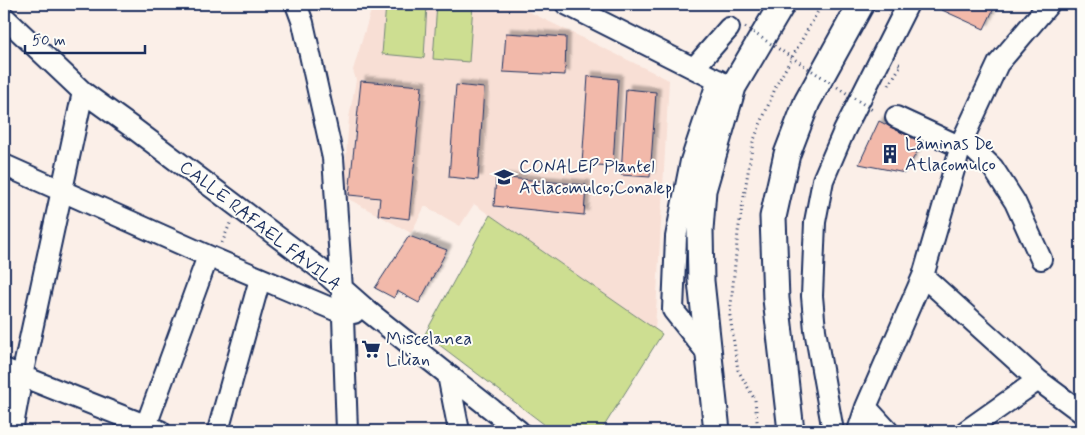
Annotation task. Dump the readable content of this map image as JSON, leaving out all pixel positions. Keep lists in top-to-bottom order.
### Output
{
  "streets": {
    "street": ["CALLE RAFAEL FAVILA"]
  },
  "places": {
    "building": ["Láminas De Atlacomulco"],
    "school or university": ["CONALEP Plantel Atlacomulco;Conalep"],
    "supermarket": ["Miscelanea Lilian"]
  },
  "scale_bar": "50 m"
}
